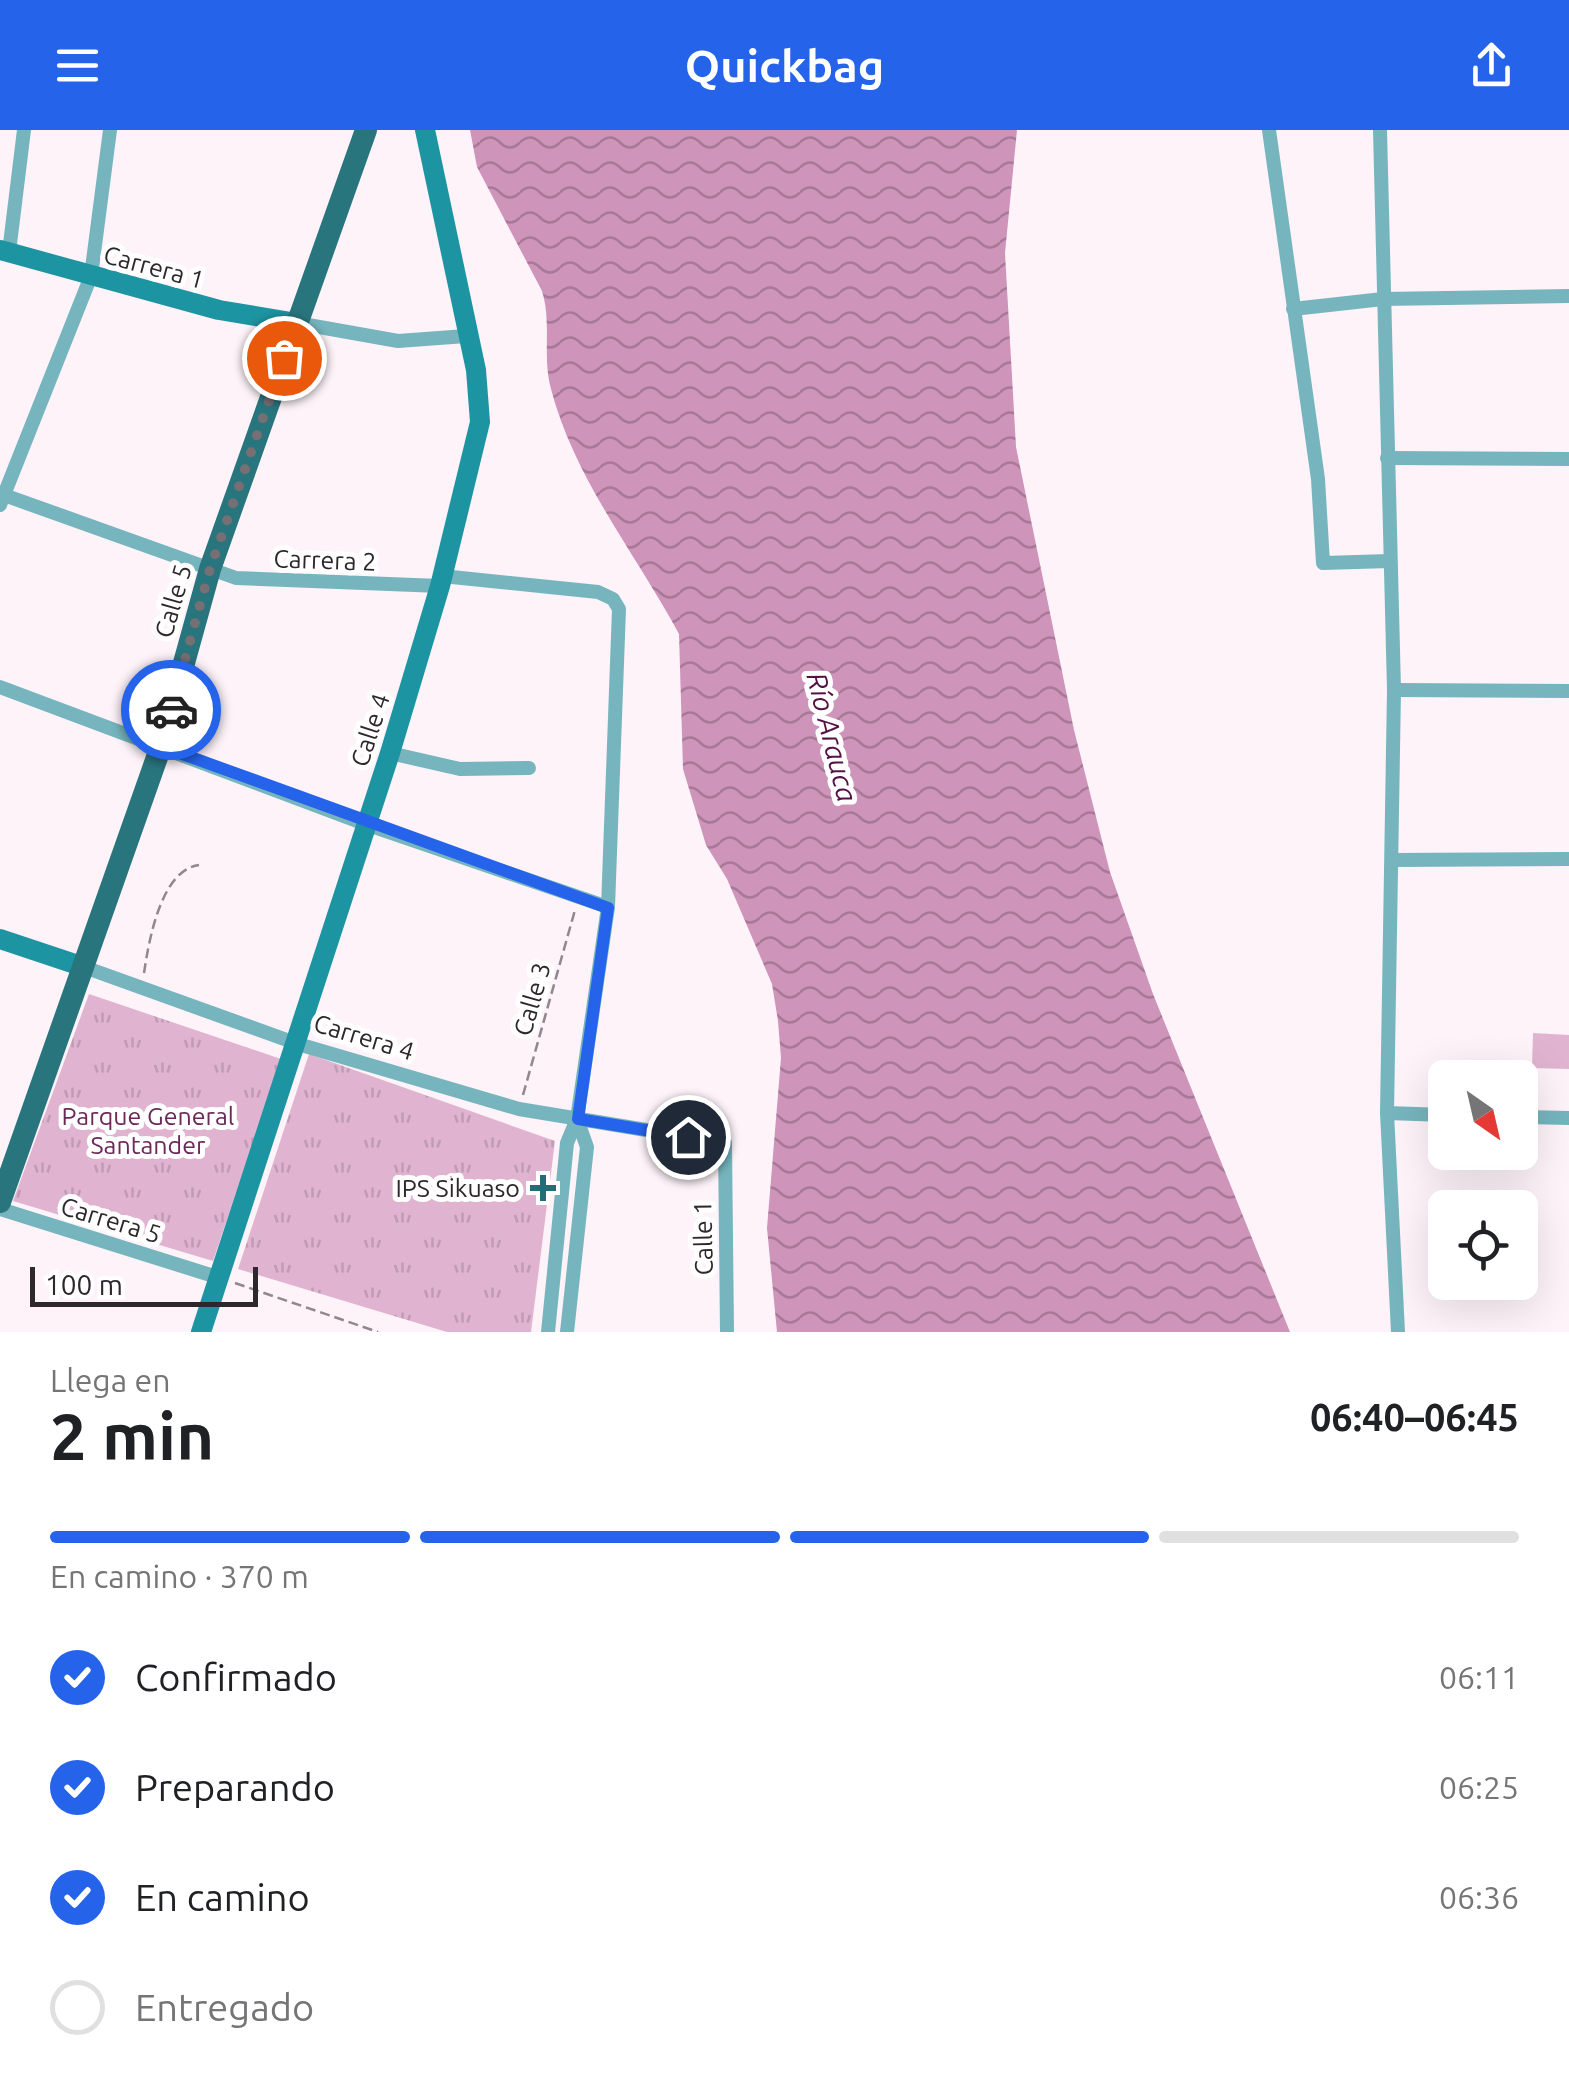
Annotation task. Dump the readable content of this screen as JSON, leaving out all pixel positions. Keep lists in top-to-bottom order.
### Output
{
  "streets": {
    "main road": ["Calle 5"],
    "street": [
      "Carrera 1",
      "Carrera 2",
      "Calle 4",
      "Carrera 4",
      "Carrera 5",
      "Calle 1"
    ],
    "path": ["Calle 3"]
  },
  "crossings": [
    ["Carrera 1", "Calle 5"],
    ["Carrera 2", "Calle 5"],
    ["Carrera 2", "Calle 4"],
    ["Calle 5", "Carrera 4"],
    ["Calle 5", "Carrera 5"],
    ["Calle 4", "Carrera 4"],
    ["Calle 4", "Carrera 5"],
    ["Calle 3", "Carrera 4"],
    ["Carrera 4", "Calle 1"]
  ],
  "water": ["Río Arauca"],
  "parks": ["Parque General Santander"],
  "places": {
    "health": ["IPS Sikuaso"]
  },
  "scale_bar": "100 m",
  "north": "bottom right",
  "page": {
    "header": "Quickbag",
    "scale": "100 m",
    "heading": ["2 min", "Llega en", "06:40–06:45"],
    "bar": "En camino · 370 m",
    "list": [
      ["Confirmado", "06:11"],
      ["Preparando", "06:25"],
      ["En camino", "06:36"],
      "Entregado"
    ]
  }
}
